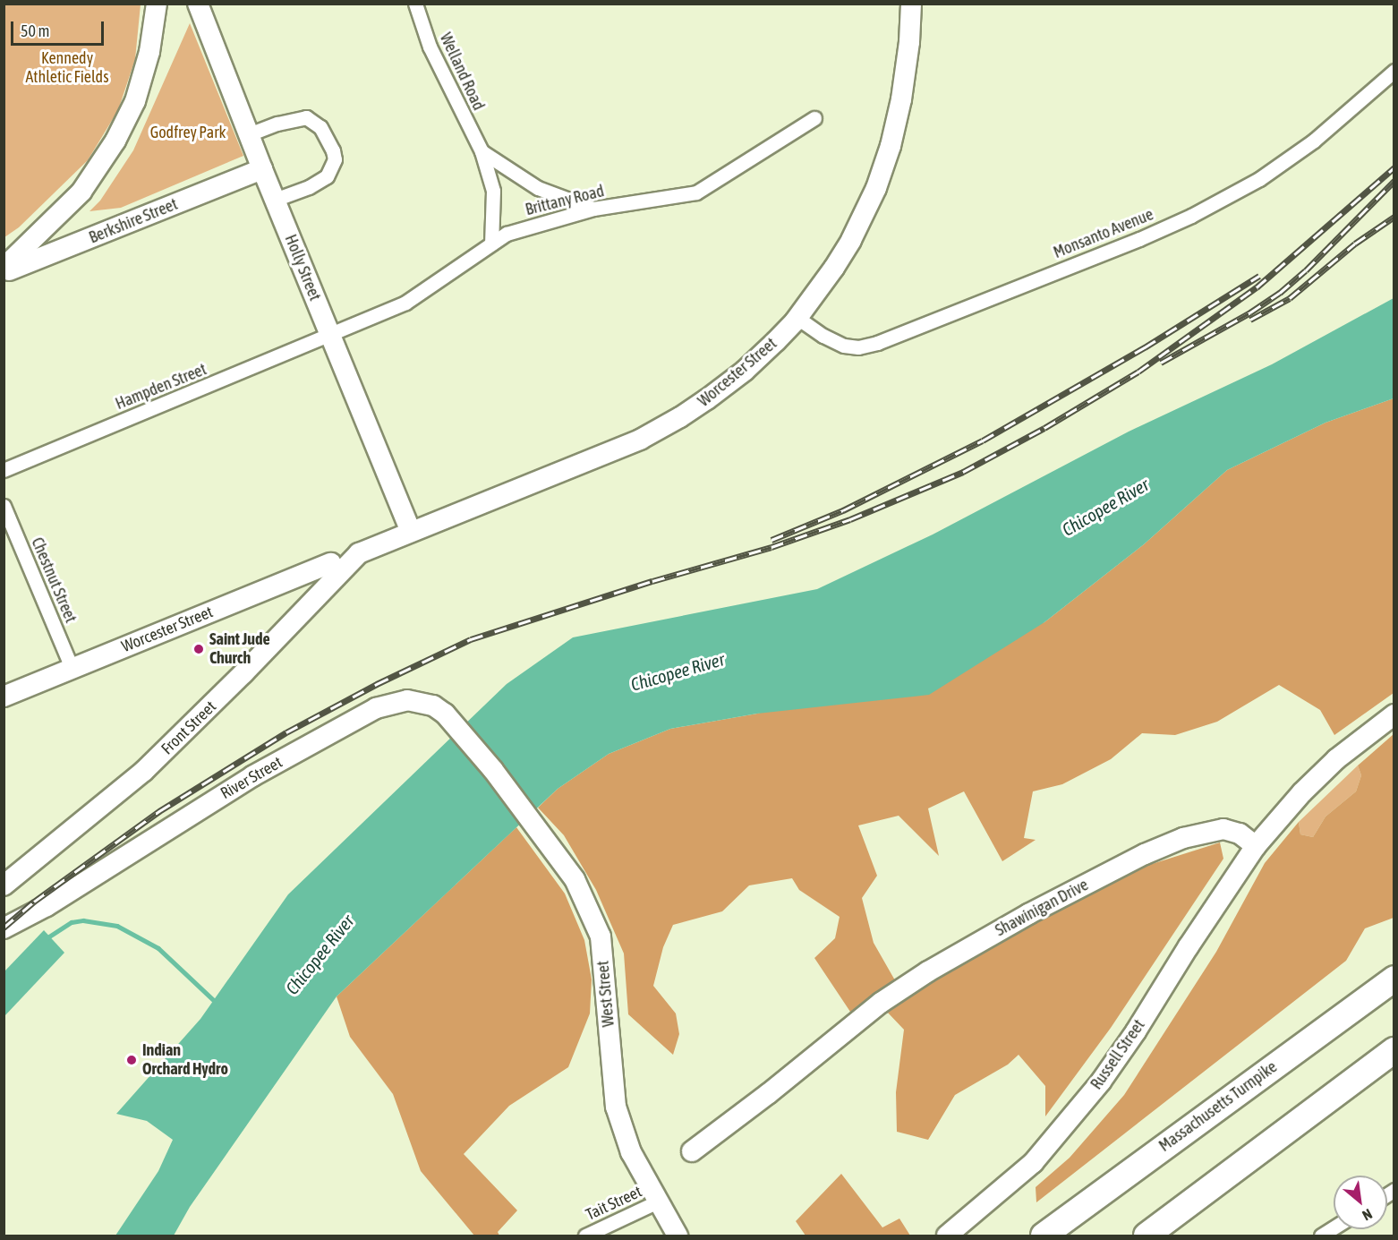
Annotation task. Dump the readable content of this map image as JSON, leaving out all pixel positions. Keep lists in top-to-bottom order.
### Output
{
  "streets": {
    "highway": ["Massachusetts Turnpike"],
    "main road": [
      "Berkshire Street",
      "Holly Street",
      "Worcester Street",
      "Front Street",
      "River Street",
      "Shawinigan Drive",
      "West Street",
      "Russell Street"
    ],
    "street": [
      "Welland Road",
      "Brittany Road",
      "Monsanto Avenue",
      "Hampden Street",
      "Chestnut Street",
      "Tait Street"
    ]
  },
  "crossings": [
    ["Welland Road", "Brittany Road"],
    ["Brittany Road", "Holly Street"],
    ["Brittany Road", "Hampden Street"],
    ["Berkshire Street", "Holly Street"],
    ["Monsanto Avenue", "Worcester Street"],
    ["Holly Street", "Worcester Street"],
    ["Holly Street", "Hampden Street"],
    ["Worcester Street", "Chestnut Street"],
    ["Worcester Street", "Front Street"],
    ["River Street", "West Street"],
    ["Shawinigan Drive", "Russell Street"],
    ["West Street", "Tait Street"]
  ],
  "water": ["Chicopee River"],
  "parks": ["Kennedy Athletic Fields", "Godfrey Park"],
  "places": ["Saint Jude Church", "Indian Orchard Hydro"],
  "scale_bar": "50 m",
  "north": "bottom right"
}
